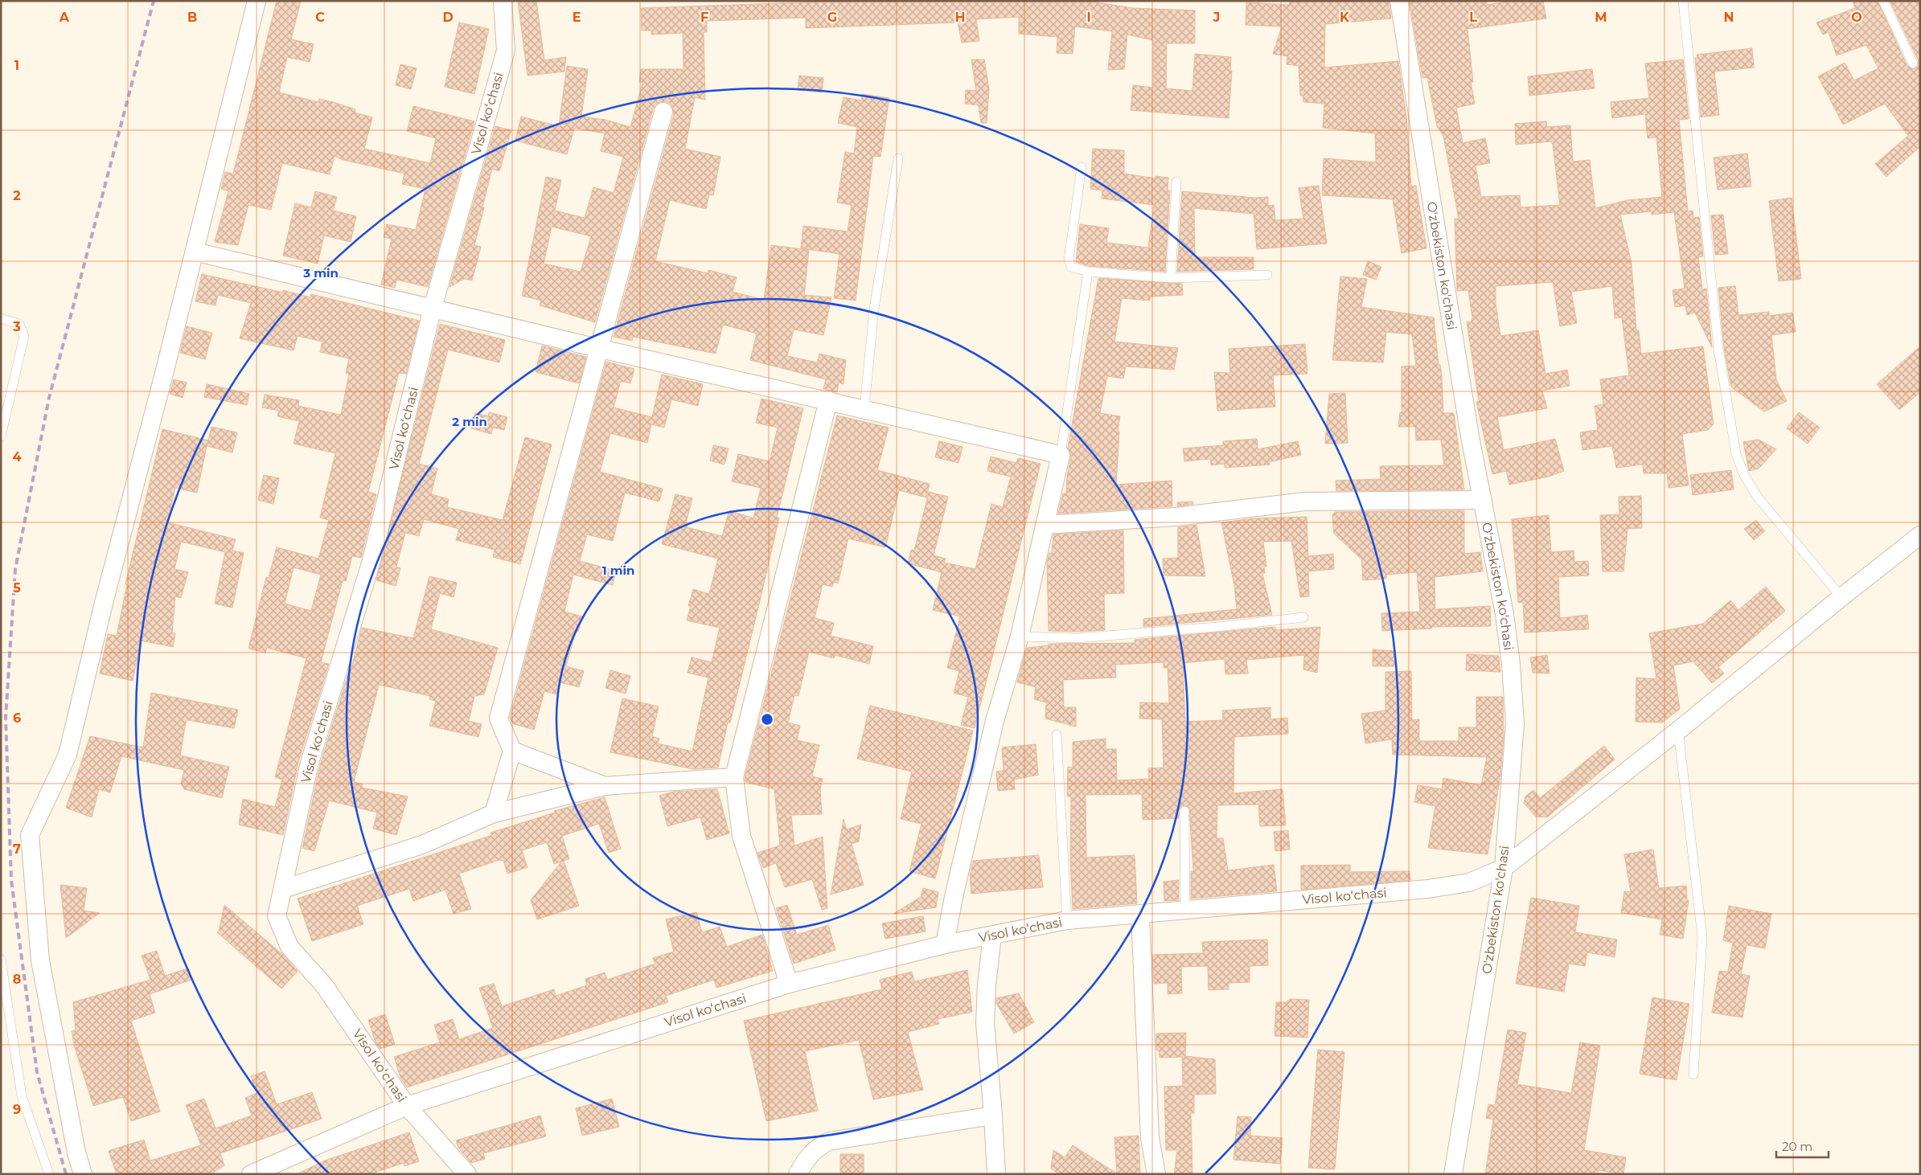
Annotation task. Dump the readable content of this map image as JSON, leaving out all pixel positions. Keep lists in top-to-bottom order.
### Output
{
  "streets": {
    "street": ["Visol koʻchasi", "O'zbekiston ko'chasi"]
  },
  "crossings": [
    ["Visol koʻchasi", "O'zbekiston ko'chasi"]
  ],
  "scale_bar": "20 m",
  "grid": {
    "columns": [
      "A",
      "B",
      "C",
      "D",
      "E",
      "F",
      "G",
      "H",
      "I",
      "J",
      "K",
      "L",
      "M",
      "N",
      "O"
    ],
    "rows": [
      "1",
      "2",
      "3",
      "4",
      "5",
      "6",
      "7",
      "8",
      "9"
    ]
  },
  "rings": ["3 min", "2 min", "1 min"]
}
